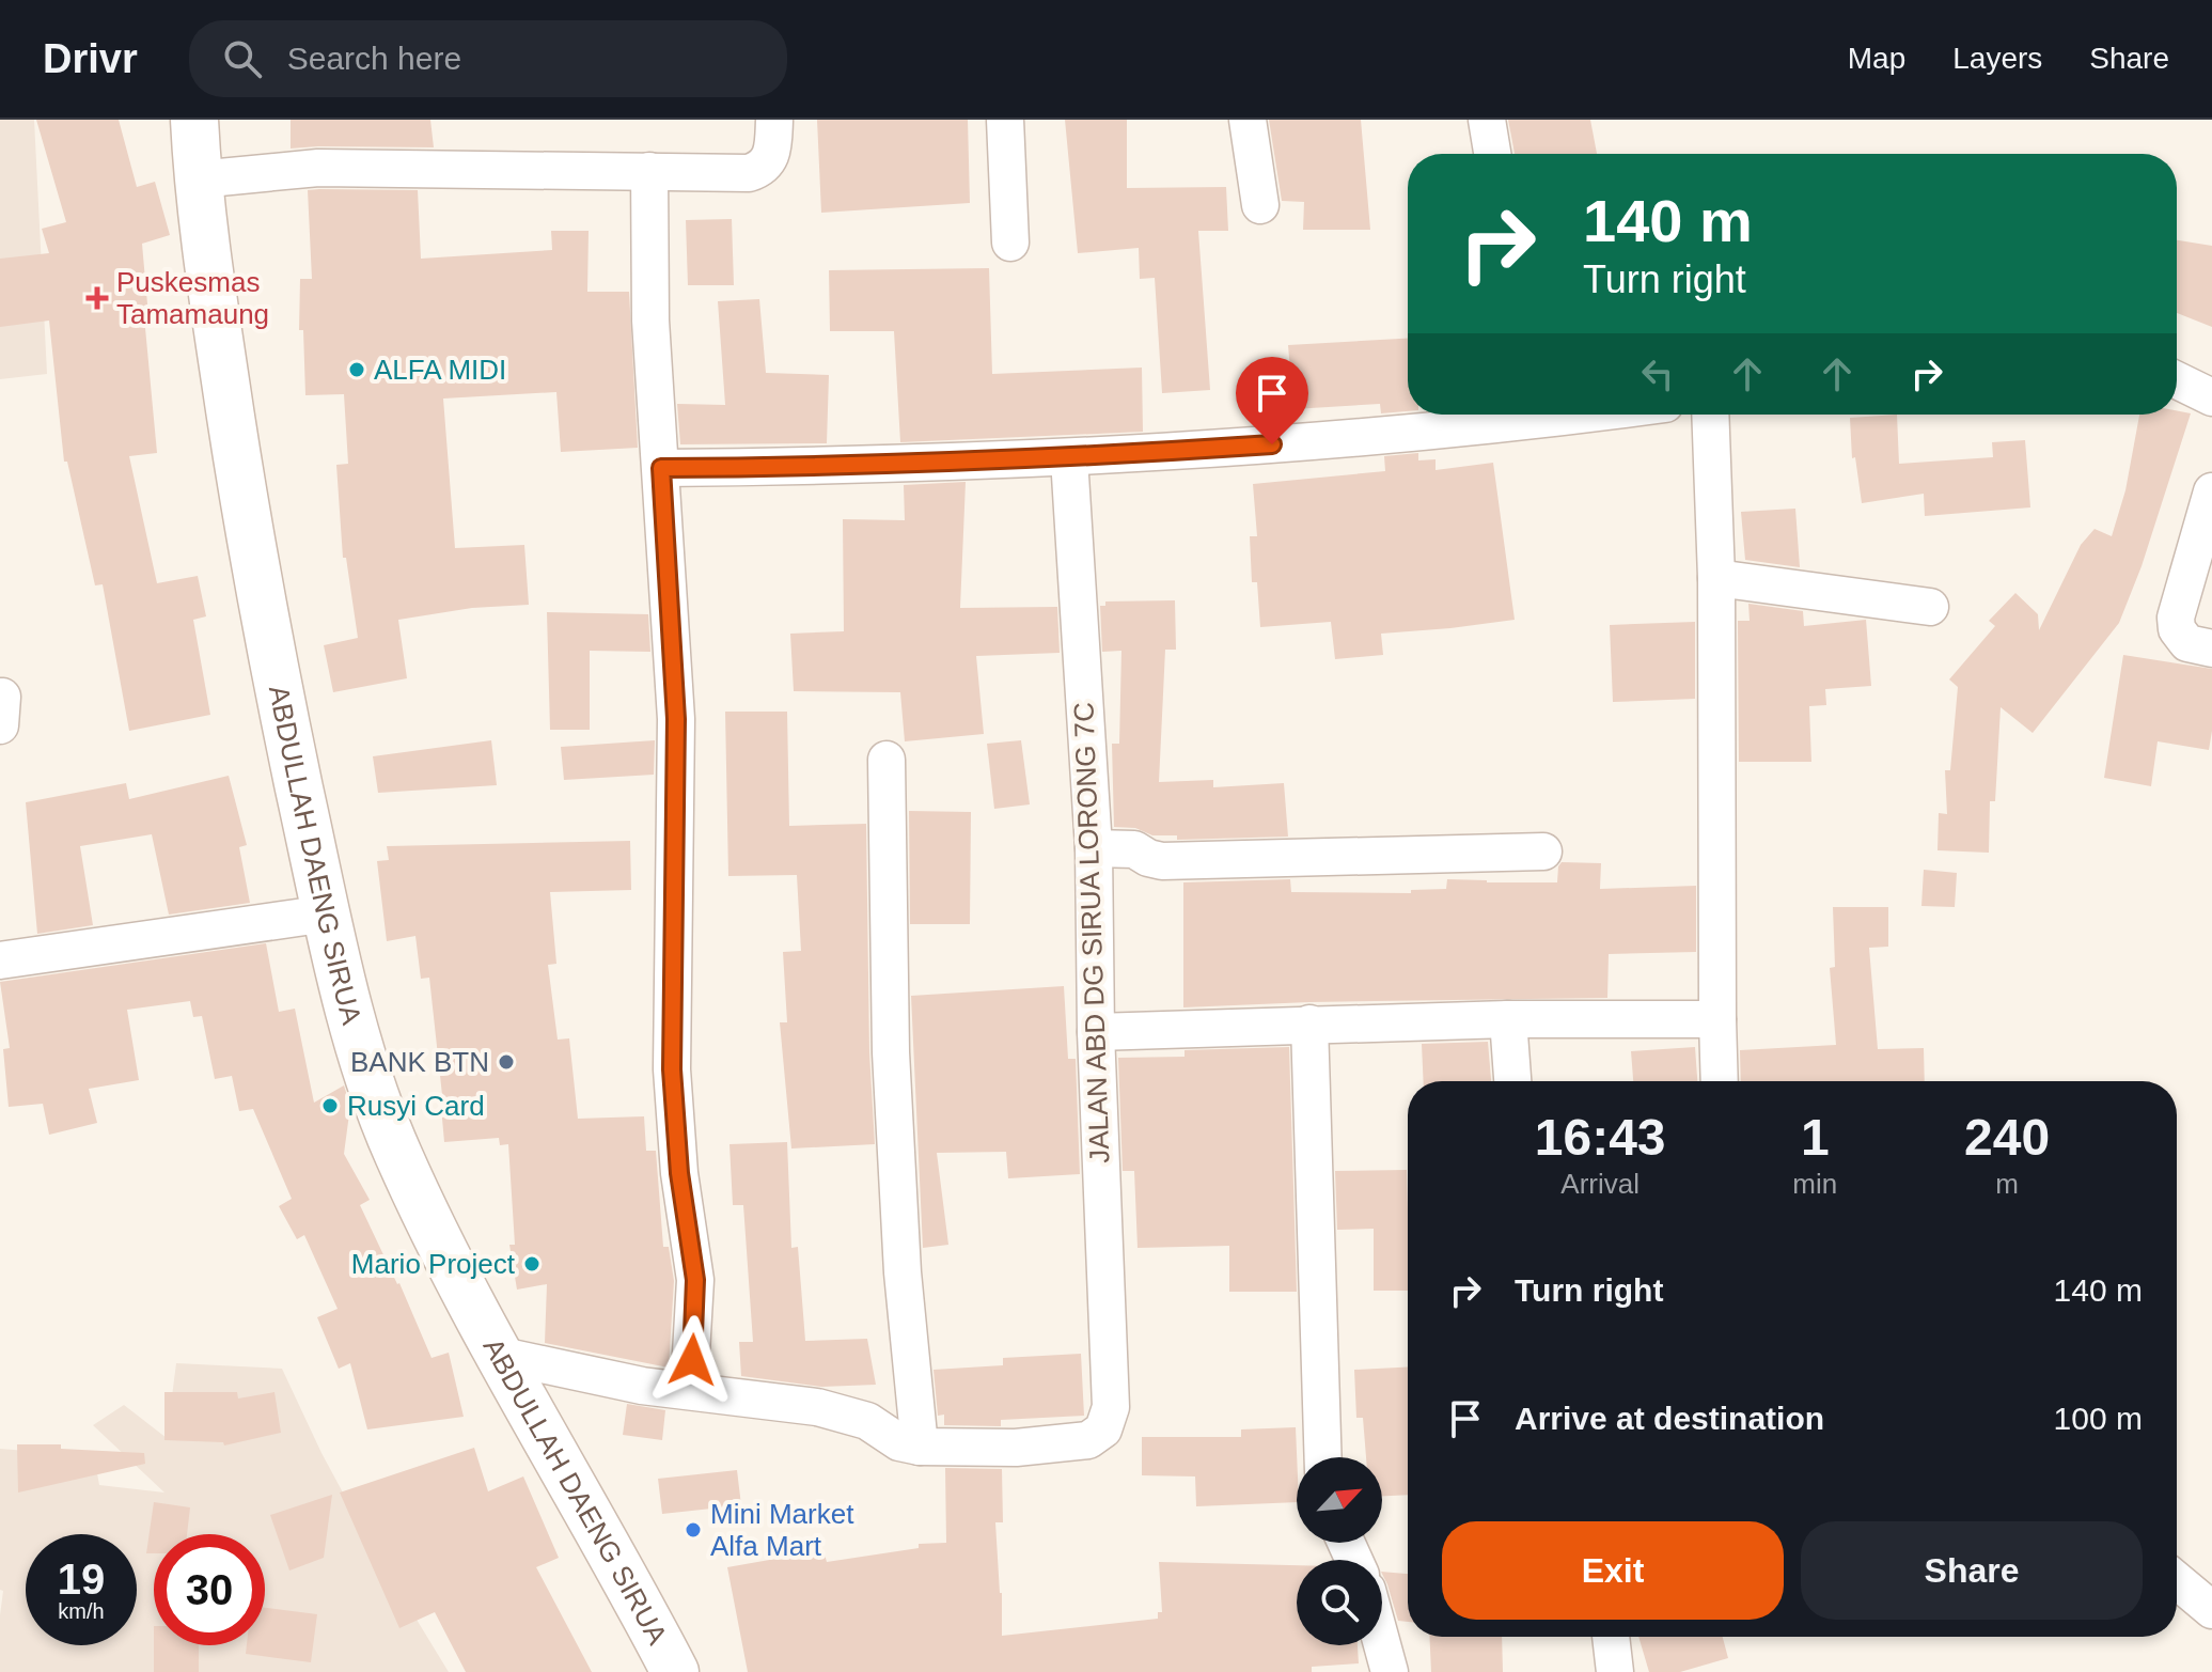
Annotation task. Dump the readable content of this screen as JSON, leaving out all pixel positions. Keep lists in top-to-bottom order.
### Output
{
  "streets": {
    "main road": ["ABDULLAH DAENG SIRUA"],
    "street": ["JALAN ABD DG SIRUA LORONG 7C"]
  },
  "places": {
    "health": ["Puskesmas Tamamaung"],
    "other": [
      "ALFA MIDI",
      "BANK BTN",
      "Rusyi Card",
      "Mario Project",
      "Mini Market Alfa Mart"
    ]
  },
  "north": "top right",
  "page": {
    "header": "Drivr",
    "search": "Search here",
    "nav": ["Map", "Layers", "Share"],
    "turn": ["140 m", "Turn right"],
    "eta": [
      "16:43",
      "Arrival",
      "1",
      "min",
      "240",
      "m"
    ],
    "list": [
      {
        "name": "Turn right",
        "value": "140 m"
      },
      {
        "name": "Arrive at destination",
        "value": "100 m"
      }
    ],
    "buttons": ["Exit", "Share"],
    "speed": "19 km/h",
    "limit": "30"
  }
}
